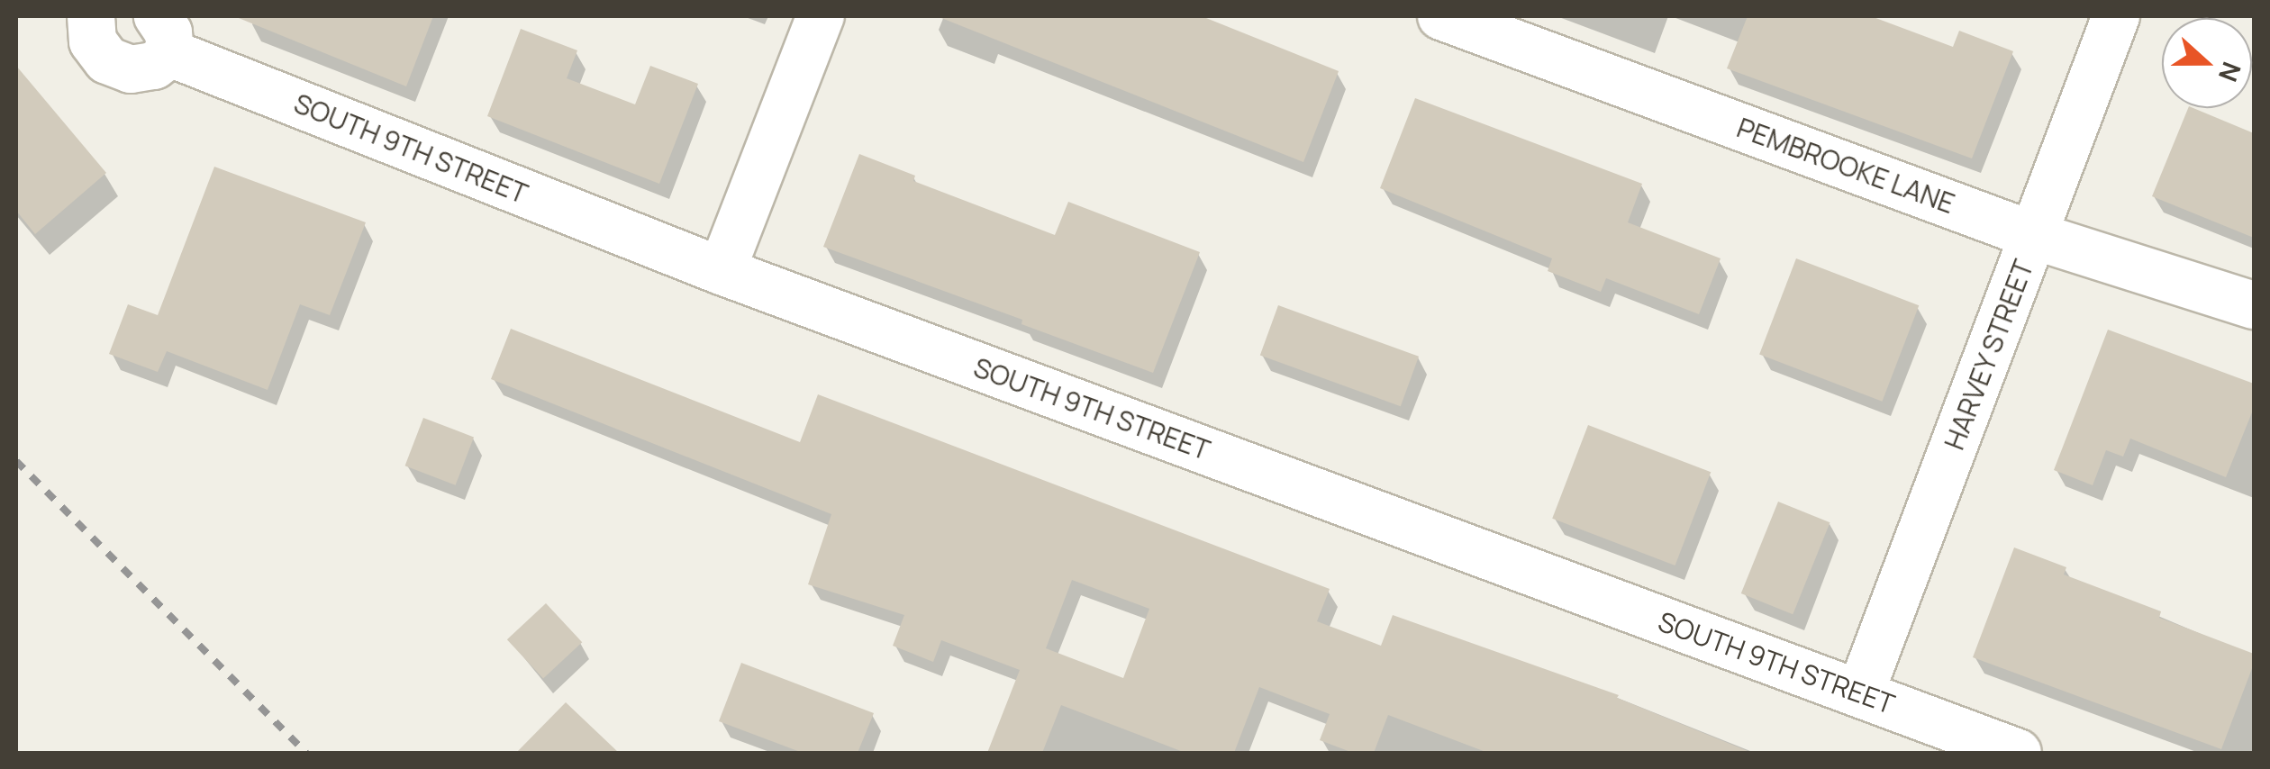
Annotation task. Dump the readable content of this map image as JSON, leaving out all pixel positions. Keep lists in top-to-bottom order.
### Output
{
  "streets": {
    "street": ["SOUTH 9TH STREET", "PEMBROOKE LANE", "HARVEY STREET"]
  },
  "crossings": [
    ["SOUTH 9TH STREET", "HARVEY STREET"],
    ["PEMBROOKE LANE", "HARVEY STREET"]
  ],
  "north": "right"
}
